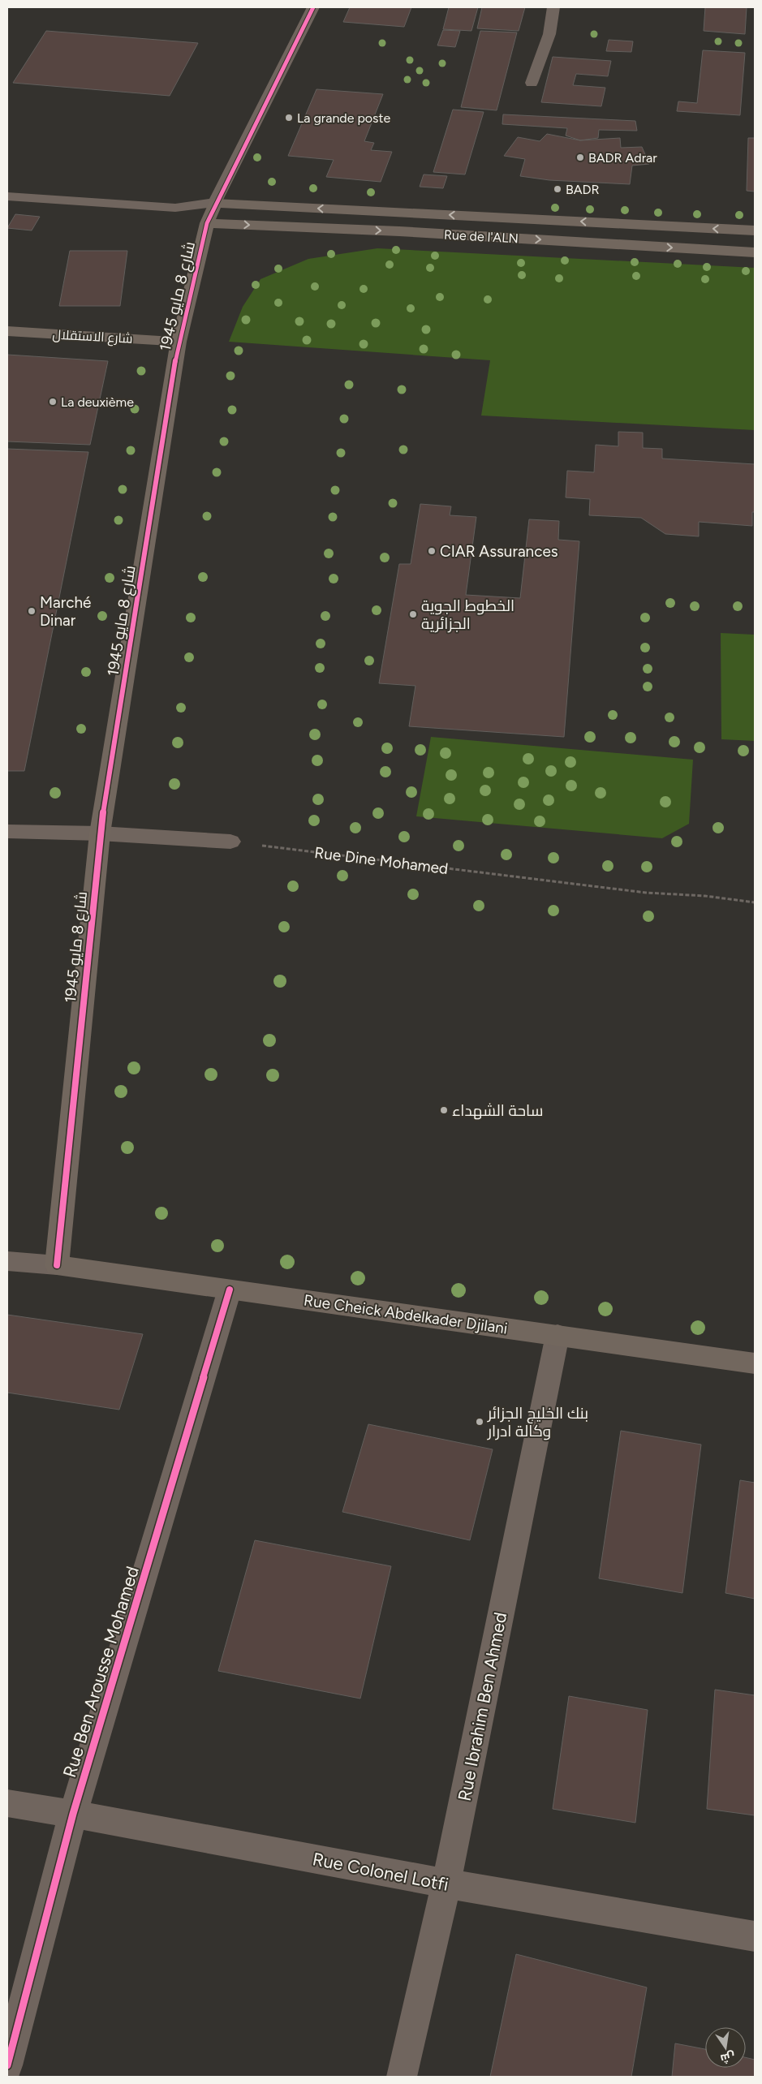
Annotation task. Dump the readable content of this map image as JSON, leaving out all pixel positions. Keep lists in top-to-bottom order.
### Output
{
  "streets": {
    "street": [
      "Rue de l'ALN",
      "شارع 8 مايو 1945",
      "شارع الاستقلال",
      "Rue Cheick Abdelkader Djilani",
      "Rue Ben Arousse Mohamed",
      "Rue Ibrahim Ben Ahmed",
      "Rue Colonel Lotfi"
    ],
    "path": ["Rue Dine Mohamed"]
  },
  "crossings": [
    ["Rue de l'ALN", "شارع 8 مايو 1945"],
    ["شارع 8 مايو 1945", "شارع الاستقلال"],
    ["شارع 8 مايو 1945", "Rue Cheick Abdelkader Djilani"],
    ["Rue Cheick Abdelkader Djilani", "Rue Ben Arousse Mohamed"],
    ["Rue Cheick Abdelkader Djilani", "Rue Ibrahim Ben Ahmed"],
    ["Rue Ben Arousse Mohamed", "Rue Colonel Lotfi"],
    ["Rue Ibrahim Ben Ahmed", "Rue Colonel Lotfi"]
  ],
  "places": [
    "La grande poste",
    "BADR Adrar",
    "BADR",
    "La deuxième",
    "CIAR Assurances",
    "Marché Dinar",
    "الخطوط الجوية الجزائرية",
    "ساحة الشهداء",
    "بنك الخليج الجزائر وكالة ادرار"
  ],
  "north": "bottom"
}
